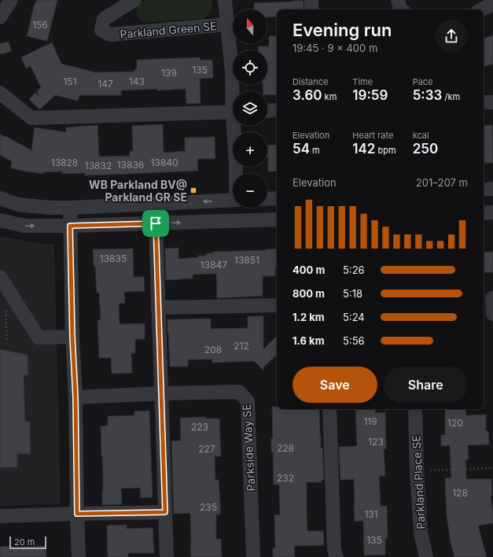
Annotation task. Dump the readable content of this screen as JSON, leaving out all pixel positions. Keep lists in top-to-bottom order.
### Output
{
  "streets": {
    "street": ["Parkland Green SE", "Parkside Way SE", "Parkland Place SE"]
  },
  "places": {
    "transit": ["WB Parkland BV@ Parkland GR SE"]
  },
  "house_numbers": [
    "156",
    "135",
    "139",
    "151",
    "143",
    "147",
    "13828",
    "13840",
    "13836",
    "13832",
    "13835",
    "13851",
    "13847",
    "212",
    "208",
    "119",
    "120",
    "223",
    "123",
    "228",
    "227",
    "232",
    "128",
    "235",
    "131",
    "135"
  ],
  "scale_bar": "20 m",
  "north": "top",
  "page": {
    "map_buttons": ["+", "−"],
    "heading": ["Evening run", "19:45 · 9 × 400 m"],
    "stats": [
      ["Distance", "3.60 km"],
      ["Time", "19:59"],
      ["Pace", "5:33 /km"],
      ["Elevation", "54 m"],
      ["Heart rate", "142 bpm"],
      ["kcal", "250"]
    ],
    "chart": ["Elevation", "201–207 m"],
    "list": [
      {
        "name": "400 m",
        "note": "5:26"
      },
      {
        "name": "800 m",
        "note": "5:18"
      },
      {
        "name": "1.2 km",
        "note": "5:24"
      },
      {
        "name": "1.6 km",
        "note": "5:56"
      }
    ],
    "buttons": ["Save", "Share"],
    "scale": "20 m"
  }
}
